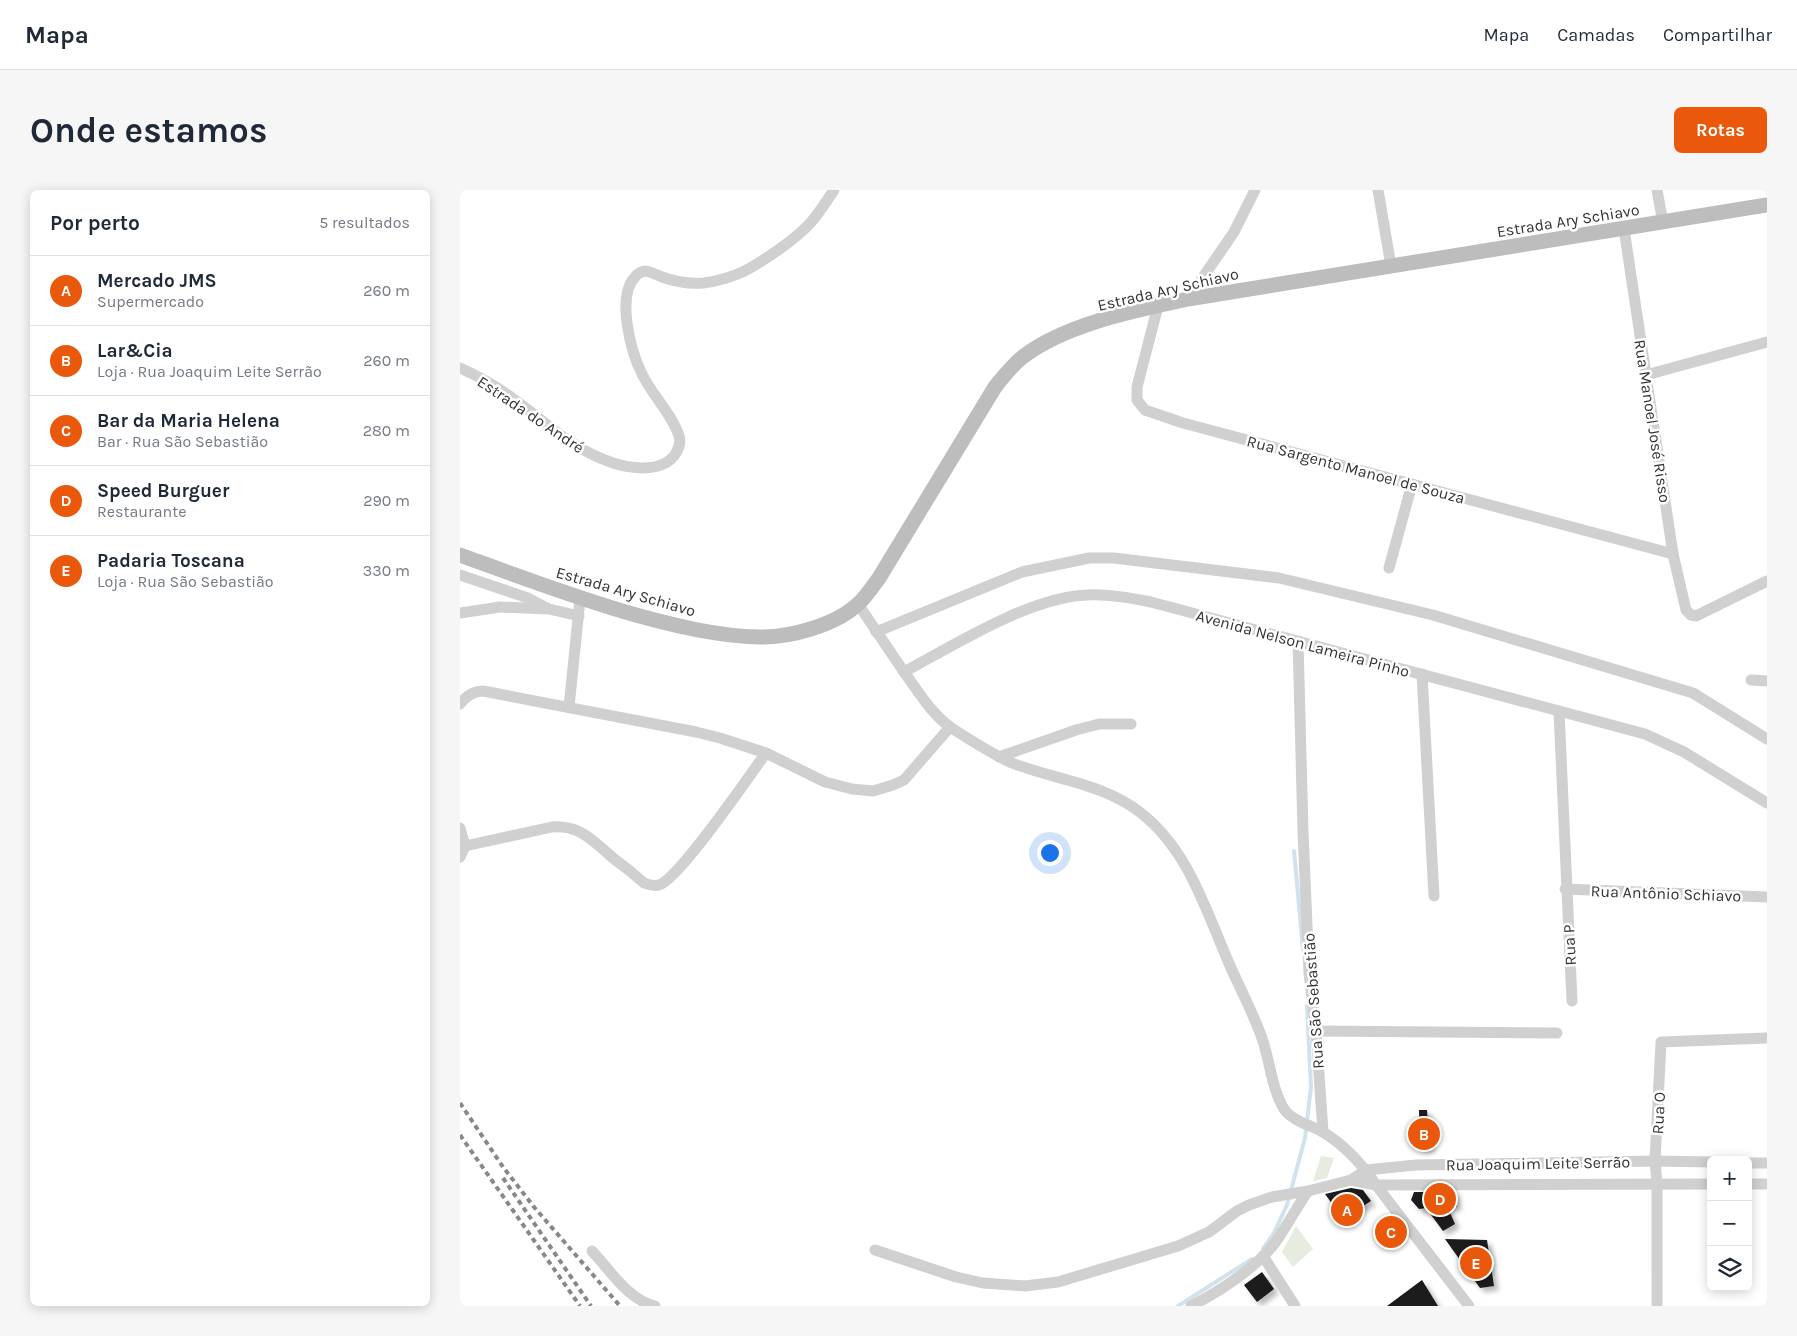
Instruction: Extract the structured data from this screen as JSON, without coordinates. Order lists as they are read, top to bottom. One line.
{"streets":{"main road":["Estrada Ary Schiavo"],"street":["Estrada do André","Rua Manoel José Risso","Rua Sargento Manoel de Souza","Avenida Nelson Lameira Pinho","Rua Antônio Schiavo","Rua P","Rua São Sebastião","Rua O","Rua Joaquim Leite Serrão"]},"crossings":[["Estrada Ary Schiavo","Rua Manoel José Risso"],["Estrada Ary Schiavo","Rua Sargento Manoel de Souza"],["Rua Manoel José Risso","Rua Sargento Manoel de Souza"],["Avenida Nelson Lameira Pinho","Rua P"],["Avenida Nelson Lameira Pinho","Rua São Sebastião"],["Rua Antônio Schiavo","Rua P"],["Rua O","Rua Joaquim Leite Serrão"]],"page":{"header":"Mapa","nav":["Mapa","Camadas","Compartilhar"],"buttons":"Rotas","title":"Onde estamos","heading":["Por perto","5 resultados"],"list":[{"mark":"A","name":"Mercado JMS","note":"Supermercado","value":"260 m"},{"mark":"B","name":"Lar&Cia","note":"Loja · Rua Joaquim Leite Serrão","value":"260 m"},{"mark":"C","name":"Bar da Maria Helena","note":"Bar · Rua São Sebastião","value":"280 m"},{"mark":"D","name":"Speed Burguer","note":"Restaurante","value":"290 m"},{"mark":"E","name":"Padaria Toscana","note":"Loja · Rua São Sebastião","value":"330 m"}],"pins":["B","D","A","C","E"],"map_buttons":["+","−"]}}
